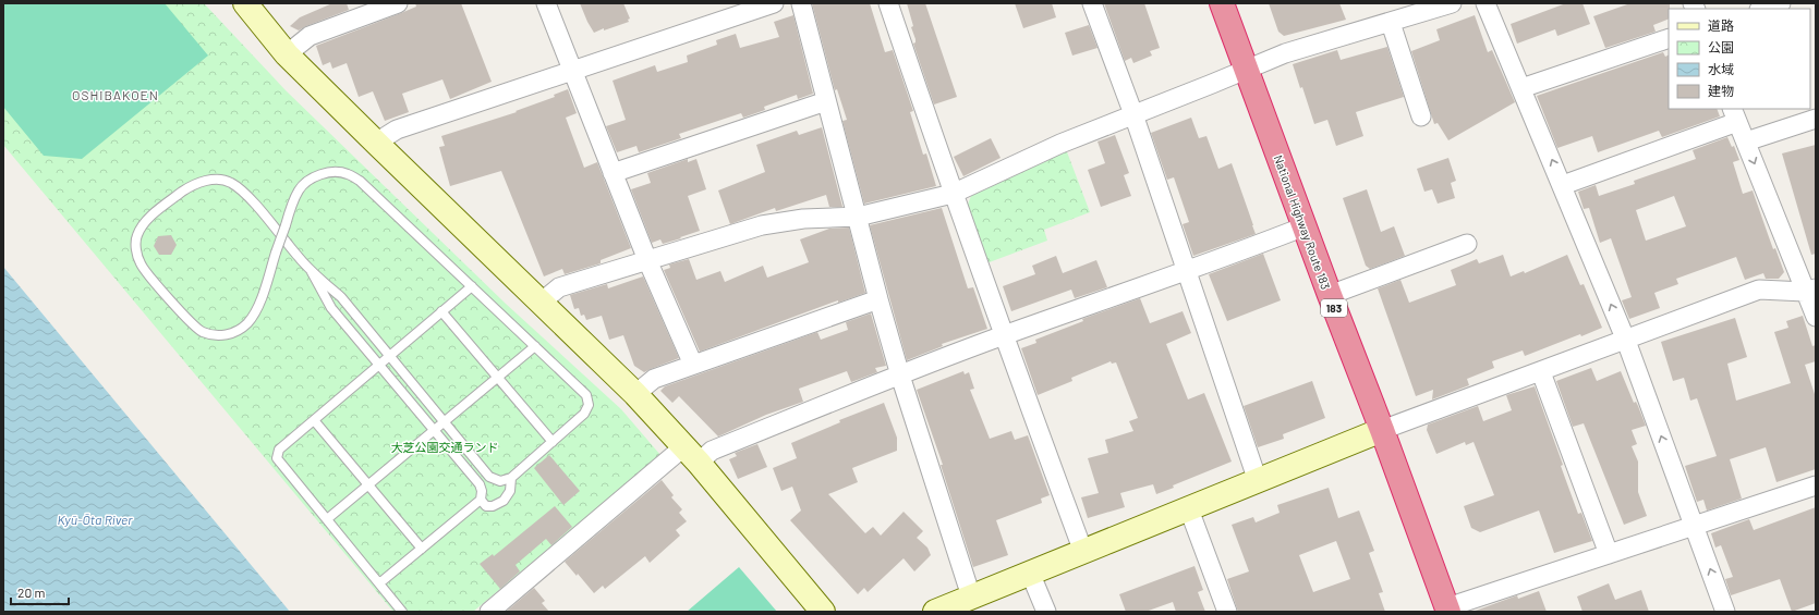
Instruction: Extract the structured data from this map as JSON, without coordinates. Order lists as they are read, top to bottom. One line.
{"streets":{"highway":["National Highway Route 183","183"]},"districts":["OSHIBAKOEN"],"water":["Kyū-Ōta River"],"parks":["大芝公園交通ランド"],"legend":["道路","公園","水域","建物"],"scale_bar":"20 m"}
